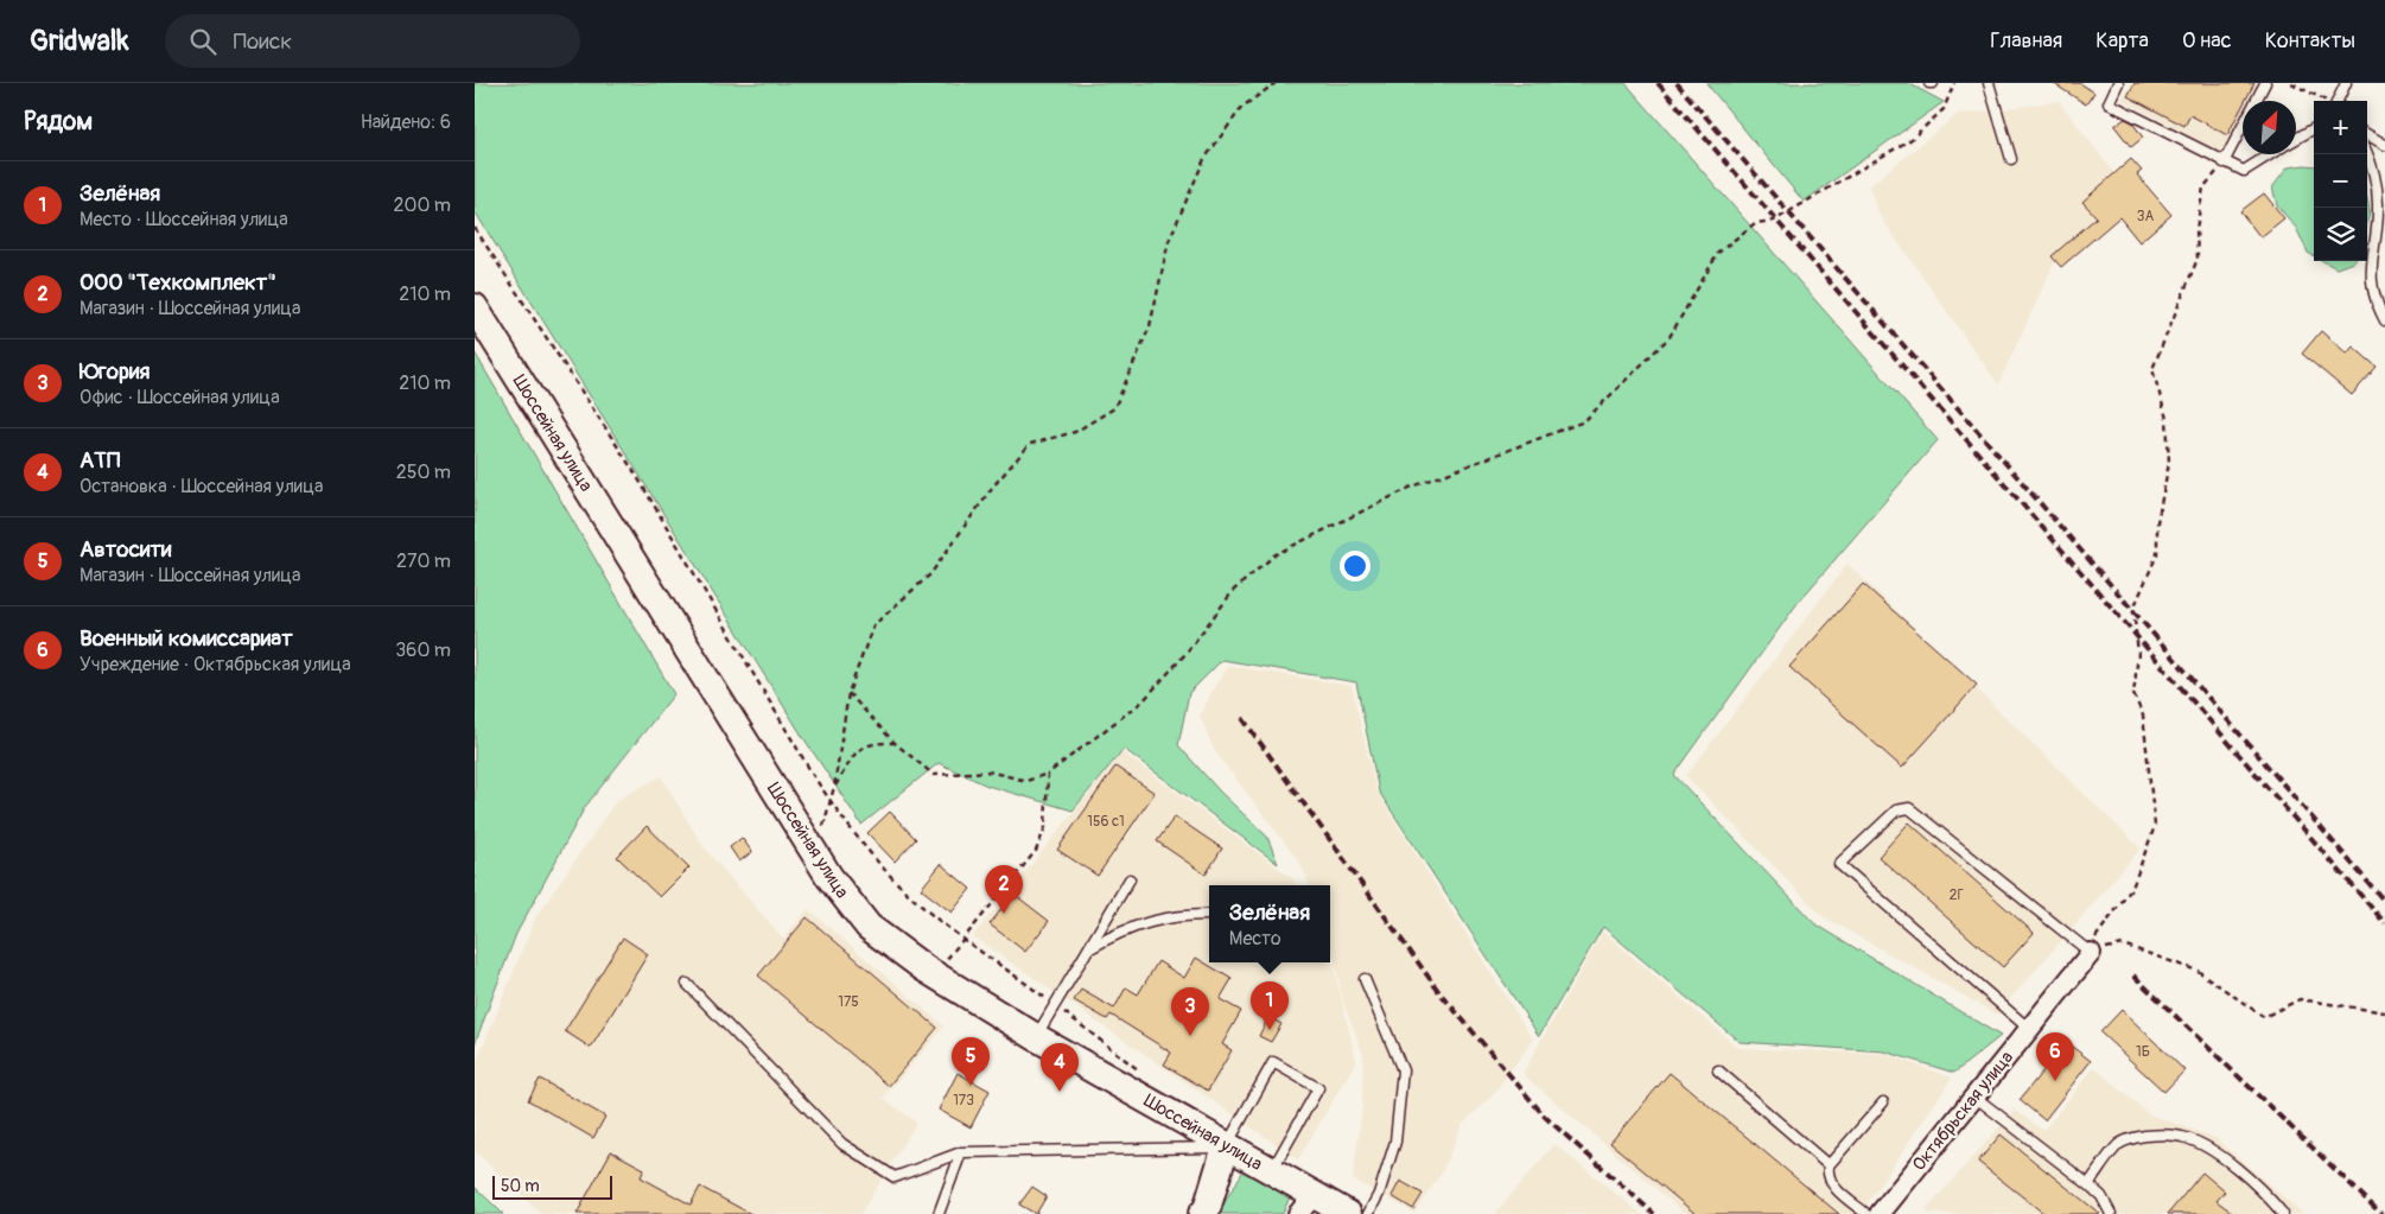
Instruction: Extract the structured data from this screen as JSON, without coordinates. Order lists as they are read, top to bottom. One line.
{"streets":{"main road":["Шоссейная улица"],"street":["Октябрьская улица"]},"house_numbers":["3А","156 с1","2Г","175","1Б","173"],"scale_bar":"50 m","north":"top right","page":{"header":"Gridwalk","search":"Поиск","nav":["Главная","Карта","О нас","Контакты"],"heading":["Рядом","Найдено: 6"],"map_buttons":["+","−"],"list":[{"mark":"1","name":"Зелёная","note":"Место · Шоссейная улица","value":"200 m"},{"mark":"2","name":"ООО \"Техкомплект\"","note":"Магазин · Шоссейная улица","value":"210 m"},{"mark":"3","name":"Югория","note":"Офис · Шоссейная улица","value":"210 m"},{"mark":"4","name":"АТП","note":"Остановка · Шоссейная улица","value":"250 m"},{"mark":"5","name":"Автосити","note":"Магазин · Шоссейная улица","value":"270 m"},{"mark":"6","name":"Военный комиссариат","note":"Учреждение · Октябрьская улица","value":"360 m"}],"pins":["2","1","3","6","5","4"],"popup":["Зелёная","Место"],"scale":"50 m"}}
